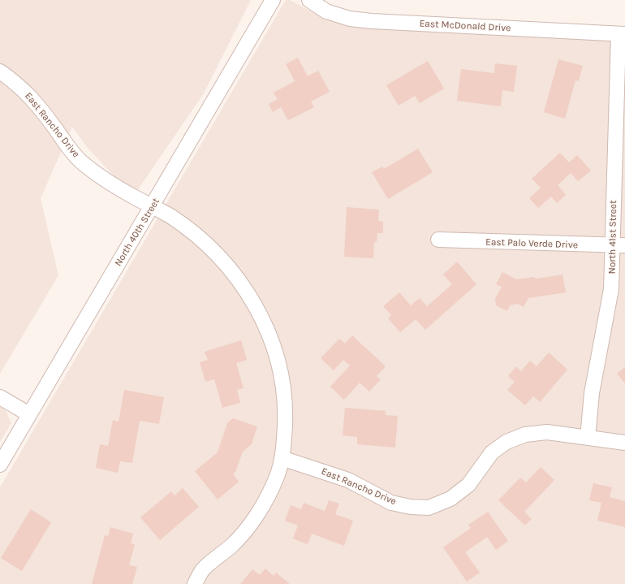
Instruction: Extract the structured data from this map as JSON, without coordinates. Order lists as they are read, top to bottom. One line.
{"streets":{"street":["East McDonald Drive","East Rancho Drive","North 40th Street","North 41st Street","East Palo Verde Drive"]},"crossings":[["East McDonald Drive","North 41st Street"],["East Rancho Drive","North 40th Street"],["East Rancho Drive","North 41st Street"],["North 41st Street","East Palo Verde Drive"]]}
